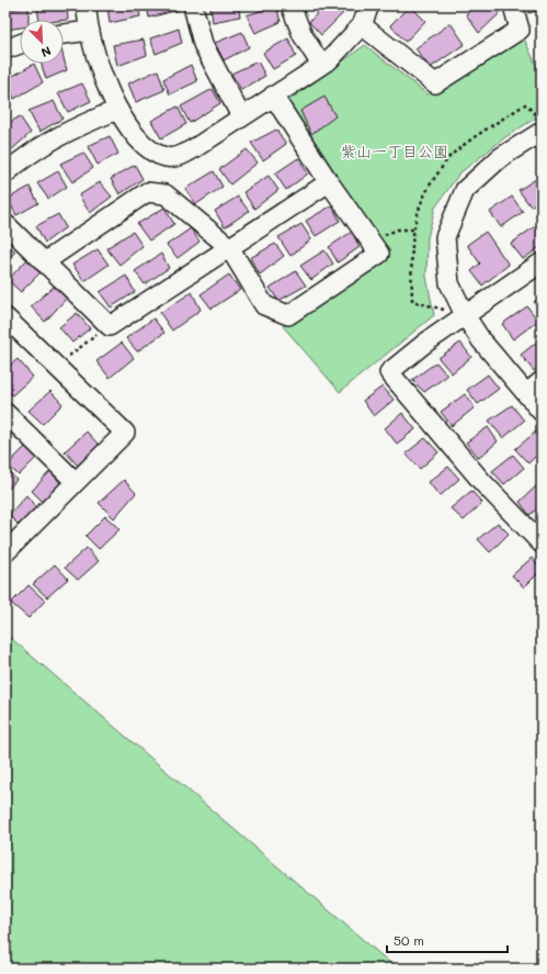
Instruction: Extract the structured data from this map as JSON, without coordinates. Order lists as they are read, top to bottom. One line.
{"parks":["紫山一丁目公園"],"scale_bar":"50 m","north":"bottom right"}
